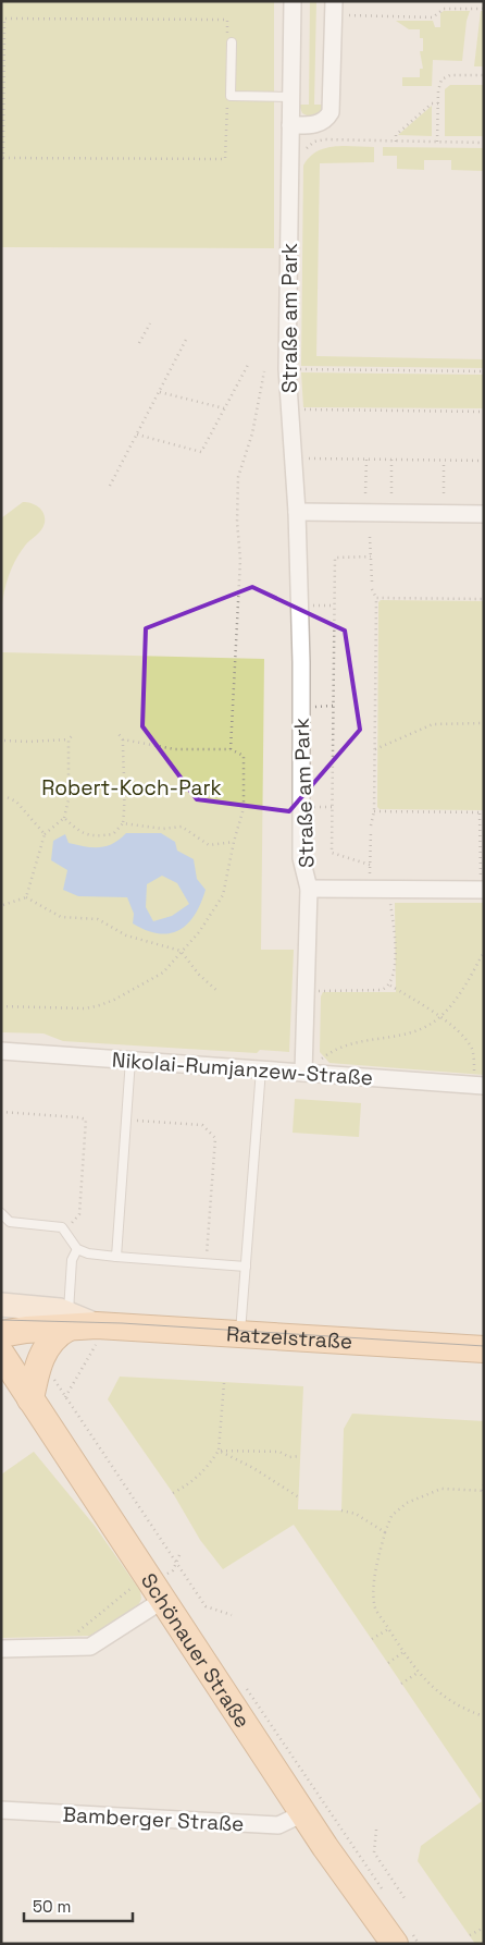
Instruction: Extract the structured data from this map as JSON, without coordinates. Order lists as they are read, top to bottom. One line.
{"streets":{"main road":["Ratzelstraße","Schönauer Straße"],"street":["Straße am Park","Nikolai-Rumjanzew-Straße","Bamberger Straße"]},"crossings":[["Straße am Park","Nikolai-Rumjanzew-Straße"],["Schönauer Straße","Bamberger Straße"]],"parks":["Robert-Koch-Park"],"scale_bar":"50 m"}
